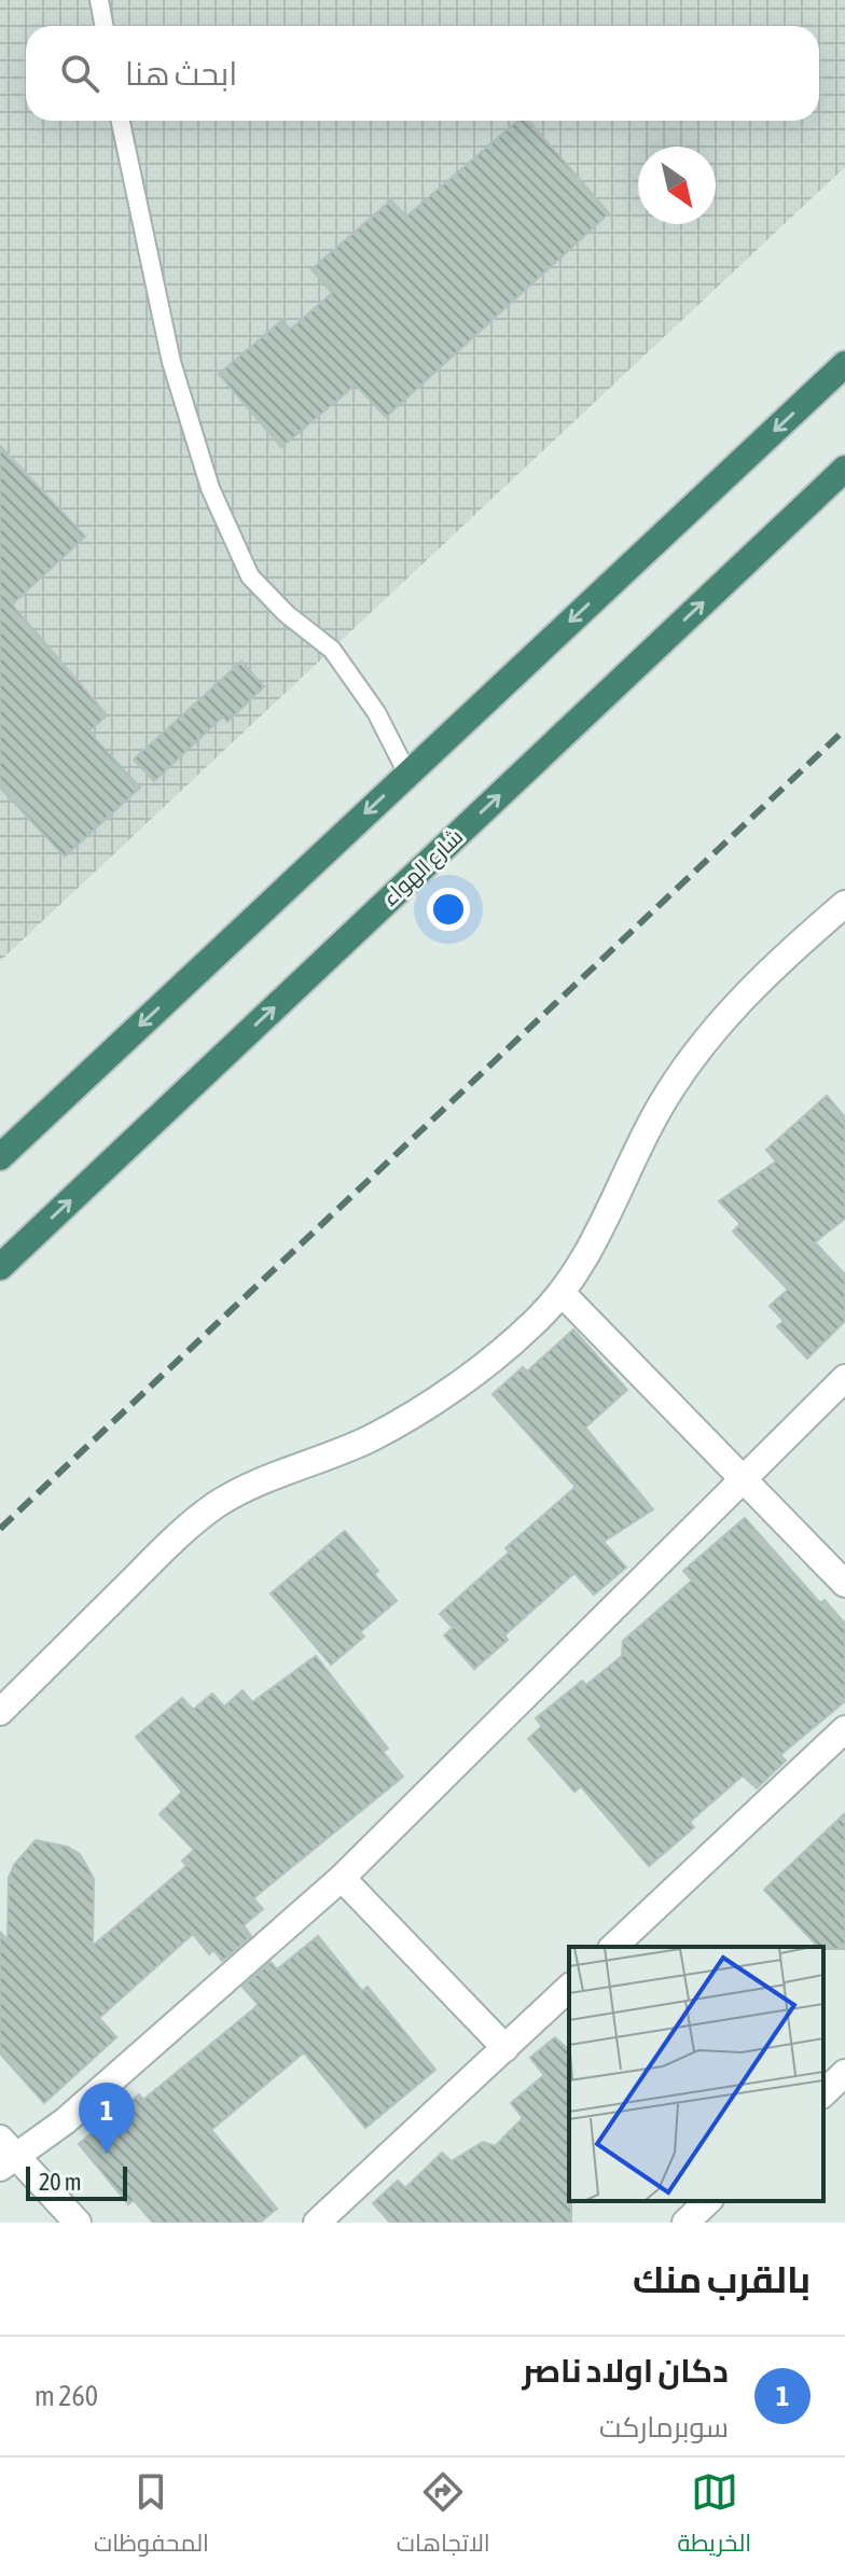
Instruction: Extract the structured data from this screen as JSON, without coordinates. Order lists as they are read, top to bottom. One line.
{"streets":{"highway":["شارع الهواء"]},"scale_bar":"20 m","north":"bottom right","page":{"search":"ابحث هنا","pins":"1","scale":"20 m","heading":"بالقرب منك","list":[{"mark":"1","name":"دكان اولاد ناصر","note":"سوبرماركت","value":"260 m"}],"nav":["الخريطة","الاتجاهات","المحفوظات"]}}
